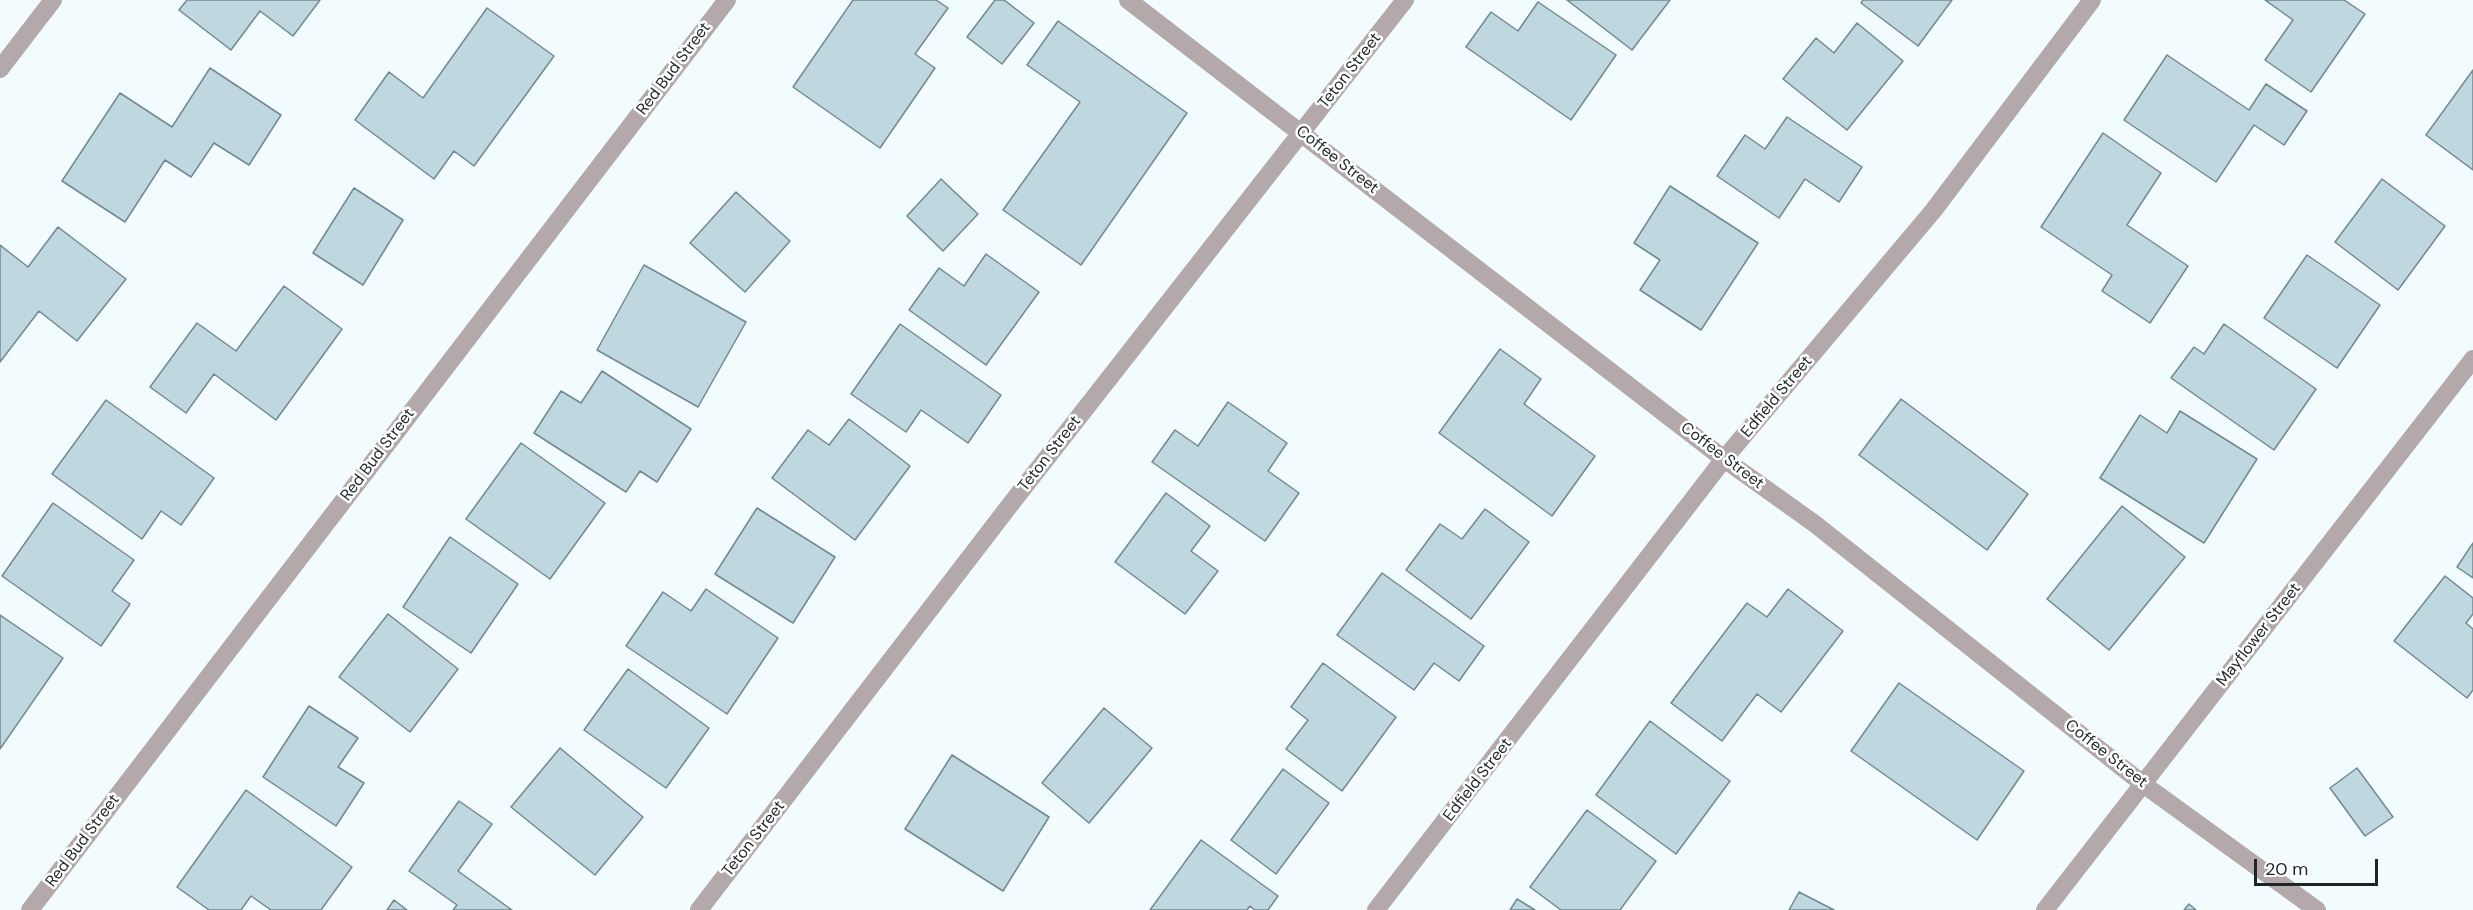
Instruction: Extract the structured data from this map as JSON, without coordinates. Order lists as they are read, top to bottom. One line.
{"streets":{"street":["Red Bud Street","Teton Street","Coffee Street","Edfield Street","Mayflower Street"]},"crossings":[["Teton Street","Coffee Street"],["Coffee Street","Edfield Street"],["Coffee Street","Mayflower Street"]],"scale_bar":"20 m"}
